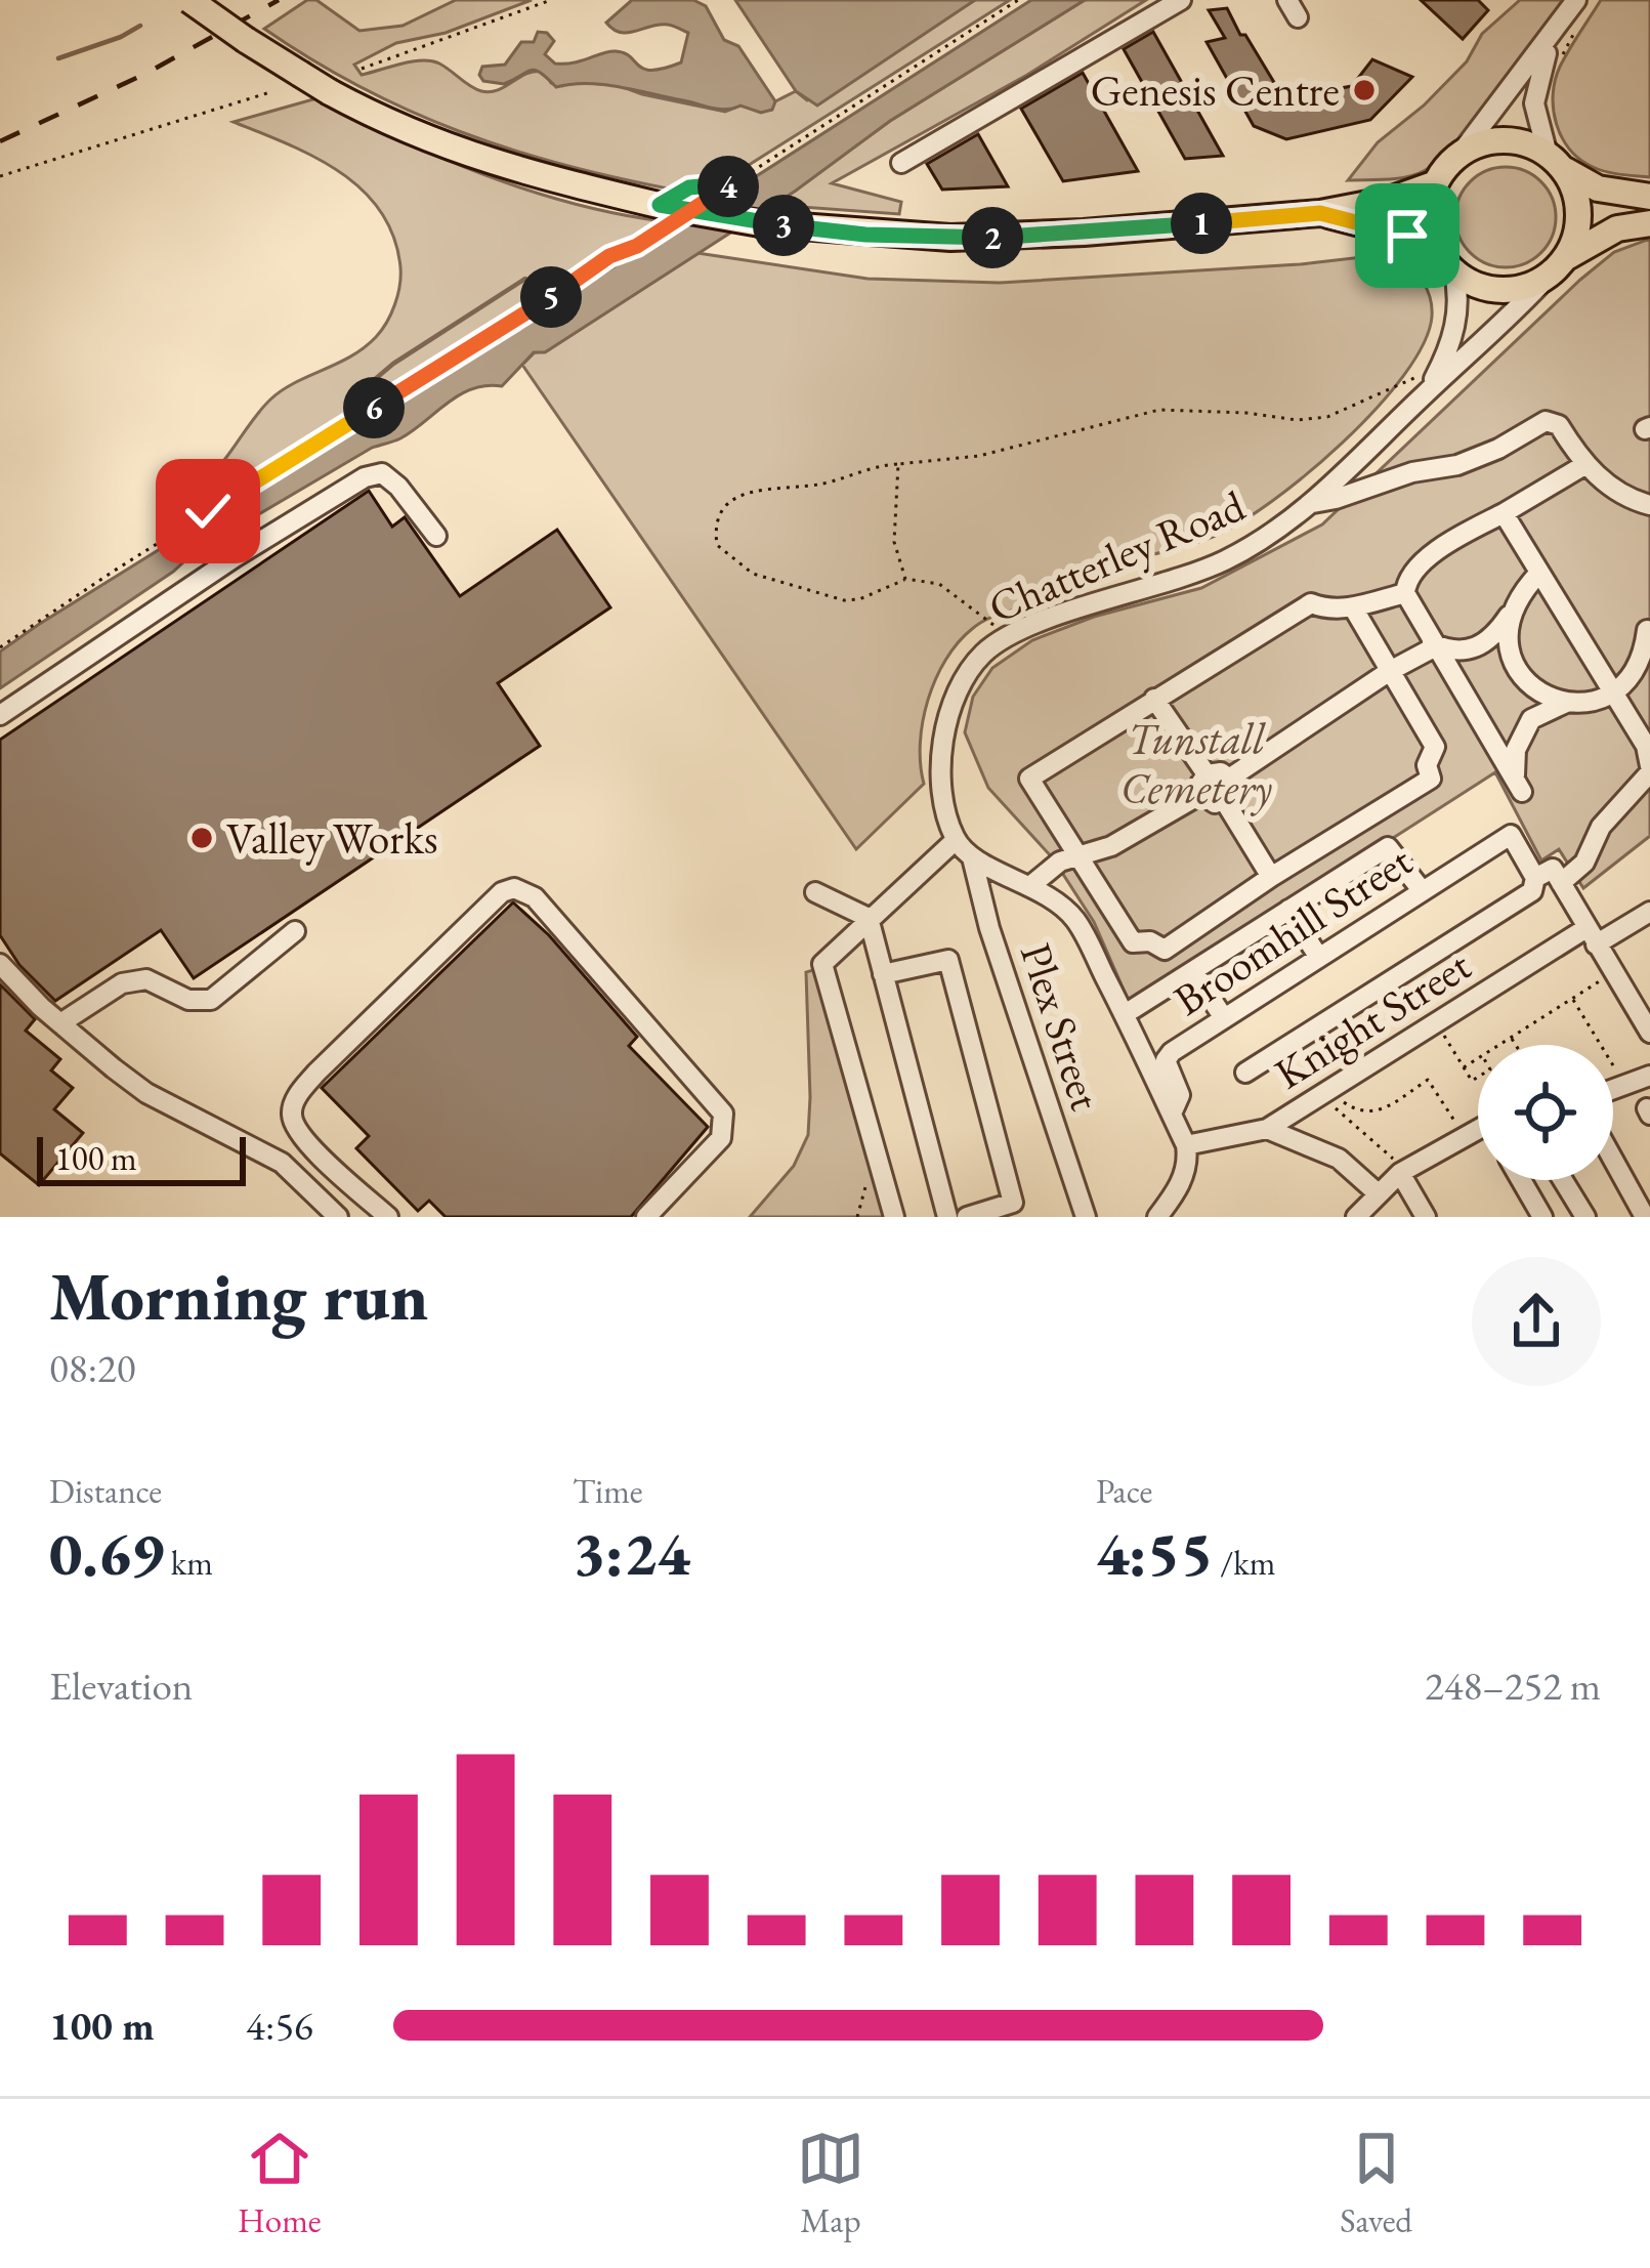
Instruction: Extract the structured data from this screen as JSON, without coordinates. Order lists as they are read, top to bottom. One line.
{"streets":{"street":["Chatterley Road","Broomhill Street","Knight Street","Plex Street"]},"parks":["Tunstall Cemetery"],"places":["Genesis Centre","Valley Works"],"scale_bar":"100 m","page":{"pins":["4","1","3","2","5","6"],"scale":"100 m","heading":["Morning run","08:20"],"stats":[["Distance","0.69 km"],["Time","3:24"],["Pace","4:55 /km"]],"chart":["Elevation","248–252 m"],"list":[{"name":"100 m","note":"4:56"}],"tabs":["Home","Map","Saved"]}}
